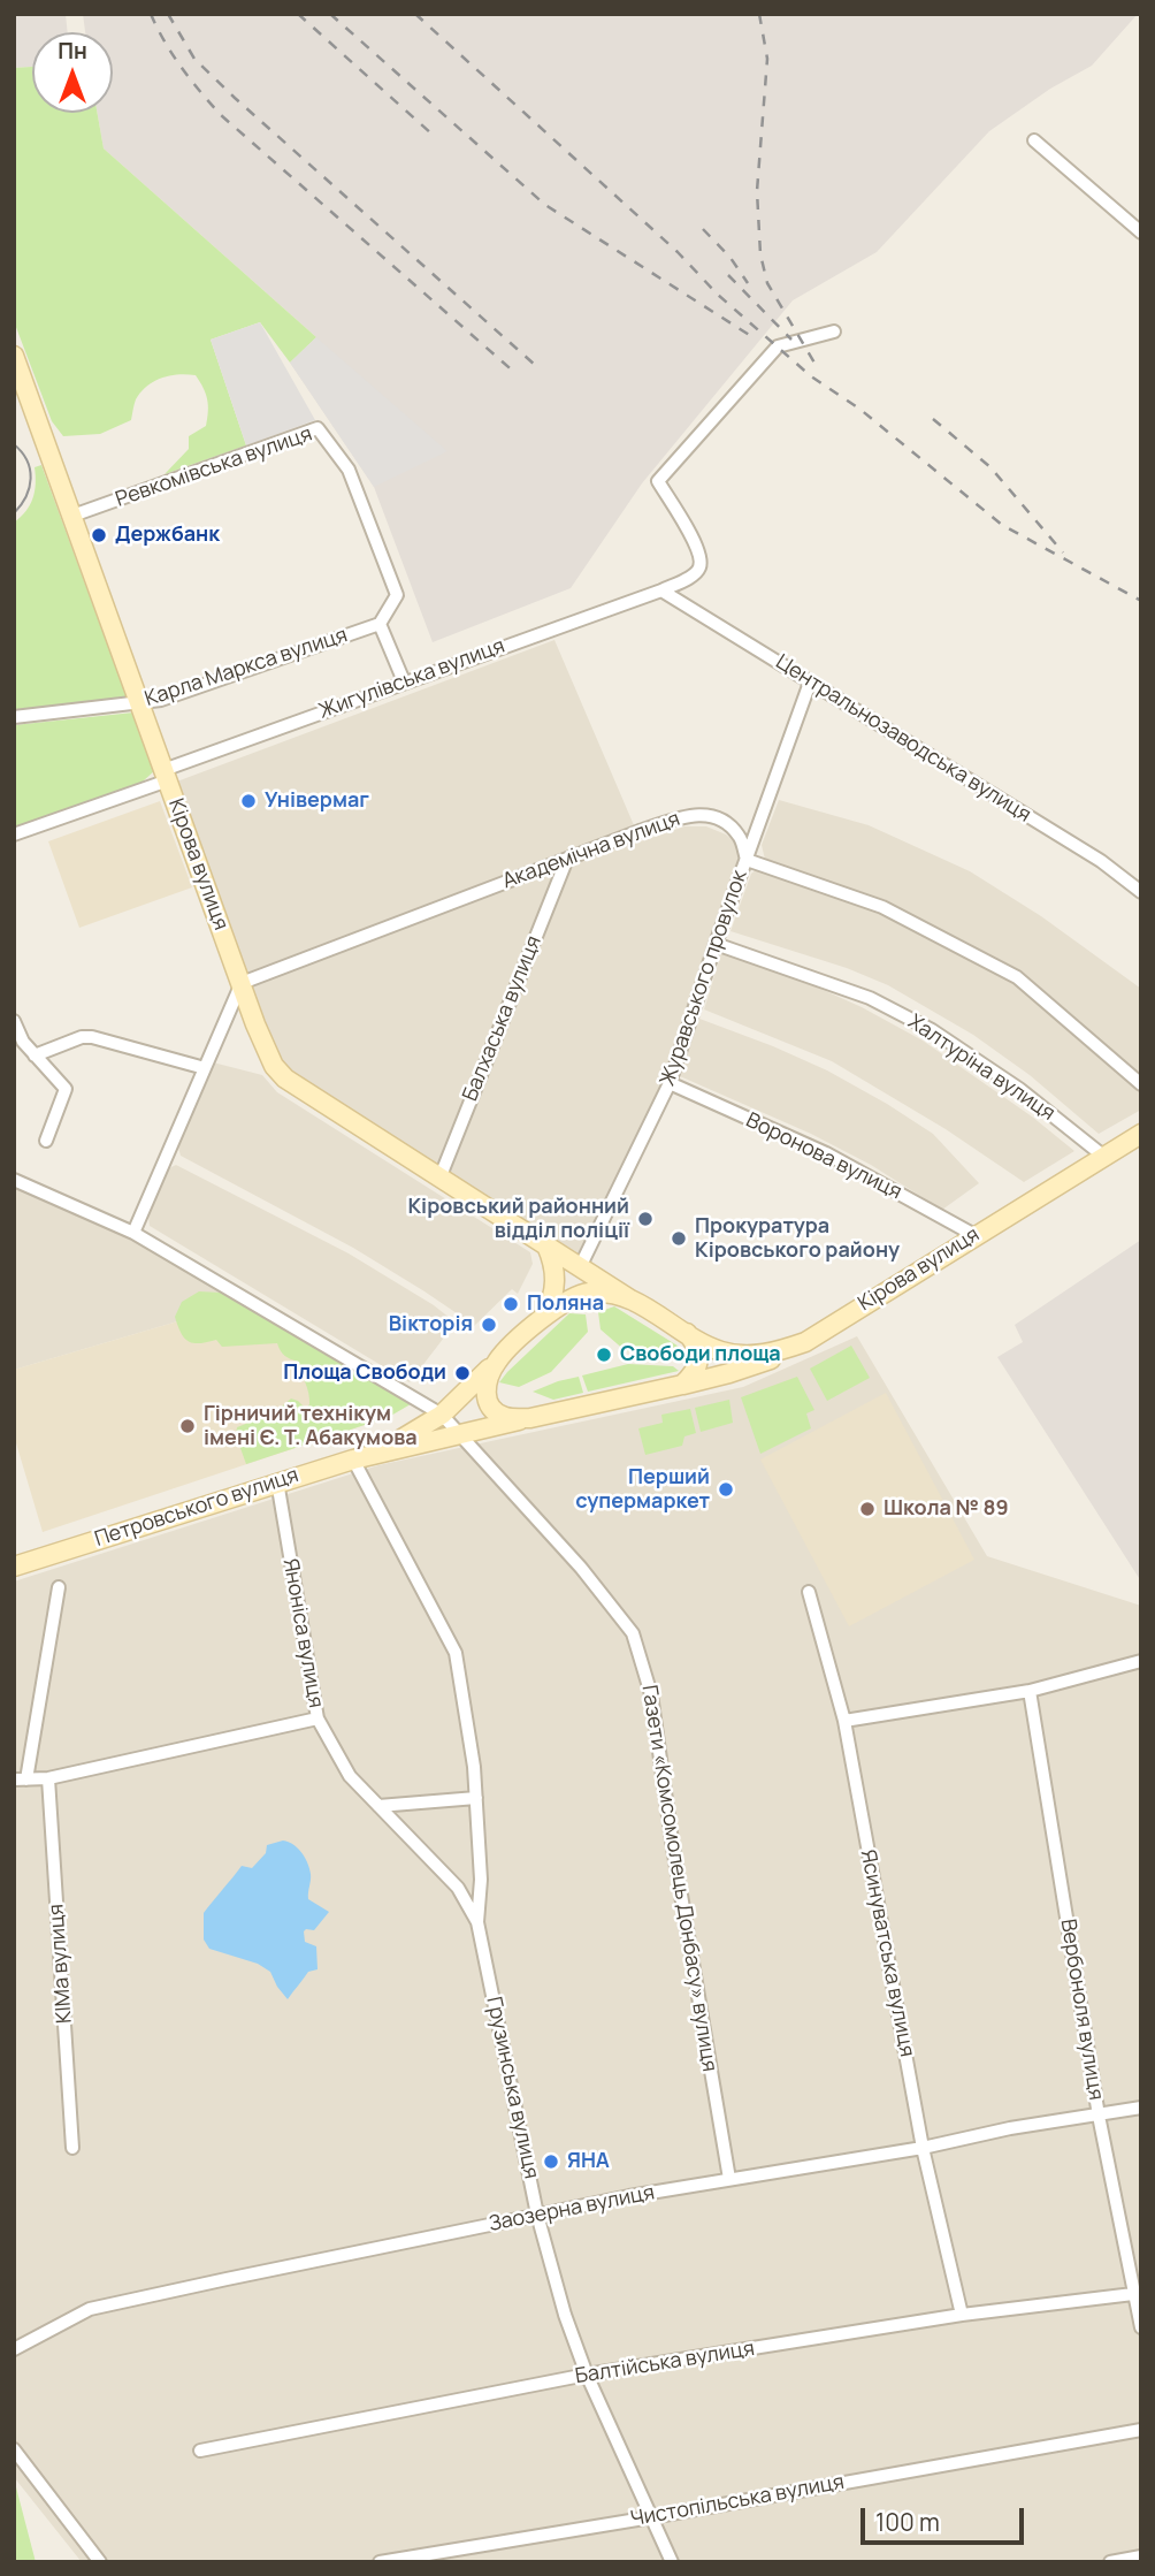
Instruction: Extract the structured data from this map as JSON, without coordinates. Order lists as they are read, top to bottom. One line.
{"streets":{"main road":["Кірова вулиця","Петровського вулиця"],"street":["Ревкомівська вулиця","Карла Маркса вулиця","Жигулівська вулиця","Центральнозаводська вулиця","Академічна вулиця","Журавського провулок","Балхаська вулиця","Халтуріна вулиця","Воронова вулиця","Яноніса вулиця","Газети «Комсомолець Донбасу» вулиця","Ясинуватська вулиця","КІМа вулиця","Вербоноля вулиця","Грузинська вулиця","Заозерна вулиця","Балтійська вулиця","Чистопільська вулиця"]},"crossings":[["Ревкомівська вулиця","Карла Маркса вулиця"],["Ревкомівська вулиця","Кірова вулиця"],["Карла Маркса вулиця","Кірова вулиця"],["Жигулівська вулиця","Центральнозаводська вулиця"],["Жигулівська вулиця","Кірова вулиця"],["Центральнозаводська вулиця","Журавського провулок"],["Академічна вулиця","Кірова вулиця"],["Академічна вулиця","Журавського провулок"],["Академічна вулиця","Балхаська вулиця"],["Кірова вулиця","Журавського провулок"],["Кірова вулиця","Балхаська вулиця"],["Кірова вулиця","Халтуріна вулиця"],["Кірова вулиця","Воронова вулиця"],["Кірова вулиця","Петровського вулиця"],["Кірова вулиця","Газети «Комсомолець Донбасу» вулиця"],["Журавського провулок","Халтуріна вулиця"],["Журавського провулок","Воронова вулиця"],["Петровського вулиця","Яноніса вулиця"],["Петровського вулиця","Грузинська вулиця"],["Яноніса вулиця","Грузинська вулиця"],["Газети «Комсомолець Донбасу» вулиця","Заозерна вулиця"],["Ясинуватська вулиця","Заозерна вулиця"],["Ясинуватська вулиця","Балтійська вулиця"],["Вербоноля вулиця","Заозерна вулиця"],["Вербоноля вулиця","Балтійська вулиця"],["Грузинська вулиця","Заозерна вулиця"],["Грузинська вулиця","Балтійська вулиця"],["Грузинська вулиця","Чистопільська вулиця"]],"places":["Держбанк","Універмаг","Кіровський районний відділ поліції","Прокуратура Кіровського району","Поляна","Вікторія","Свободи площа","Площа Свободи","Гірничий технікум імені Є. Т. Абакумова","Перший супермаркет","Школа № 89","ЯНА"],"scale_bar":"100 m","north":"top"}
